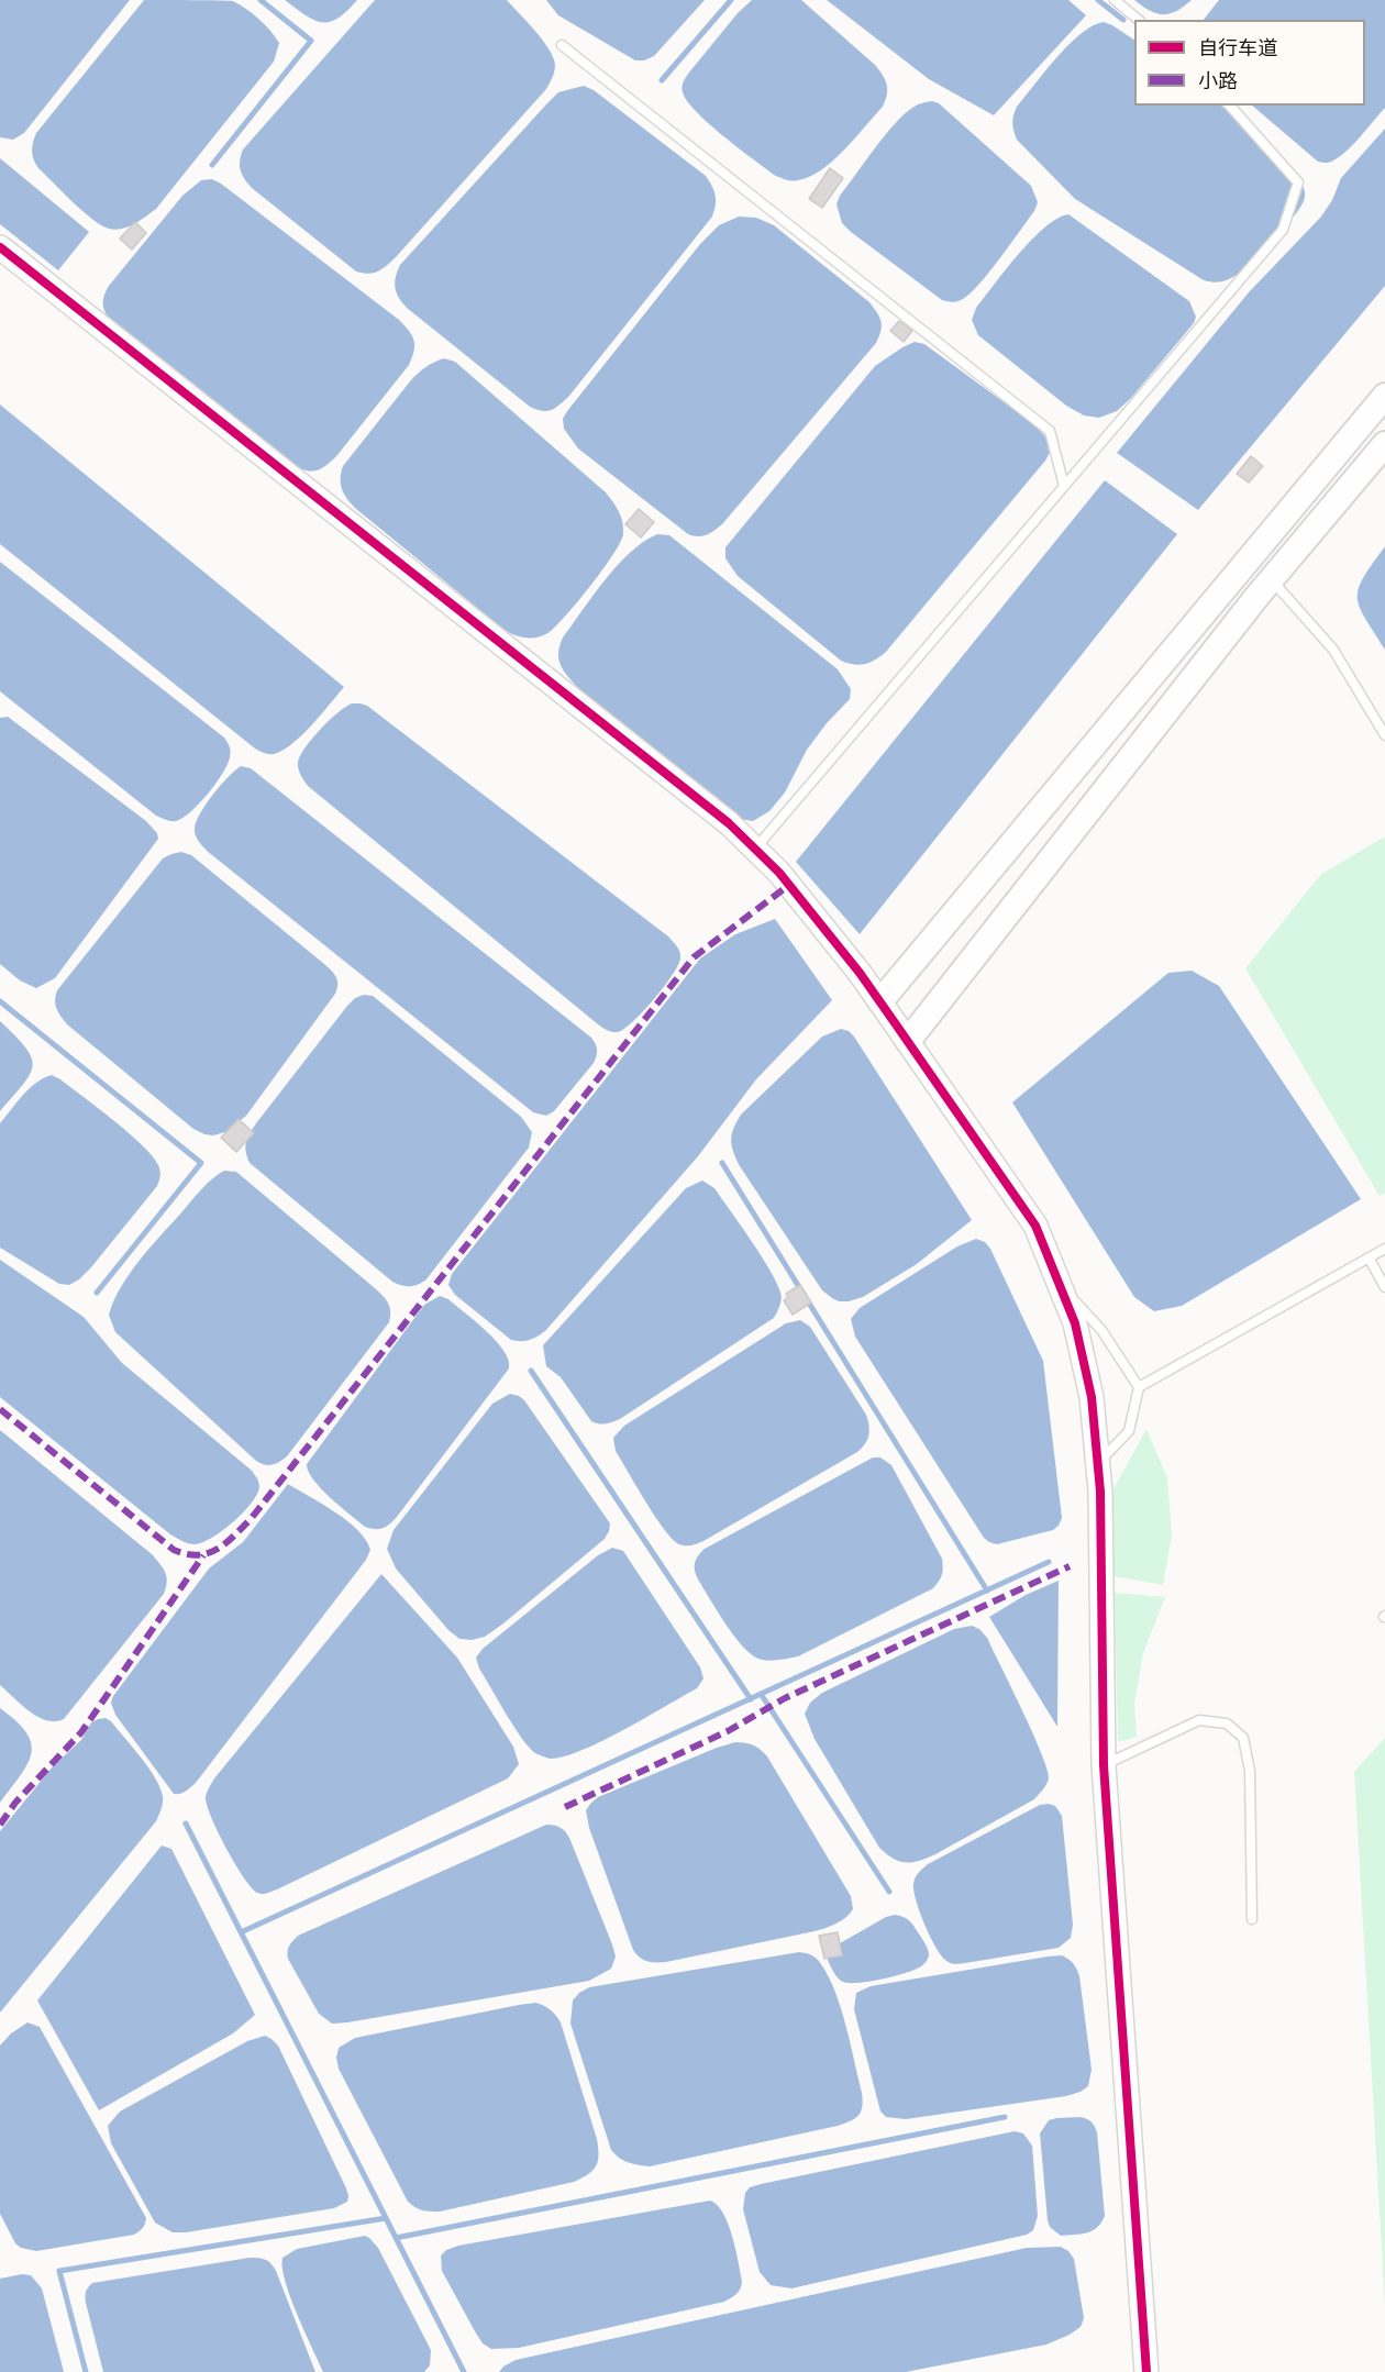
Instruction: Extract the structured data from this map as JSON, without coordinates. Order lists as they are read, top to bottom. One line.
{"legend":["自行车道","小路"]}
